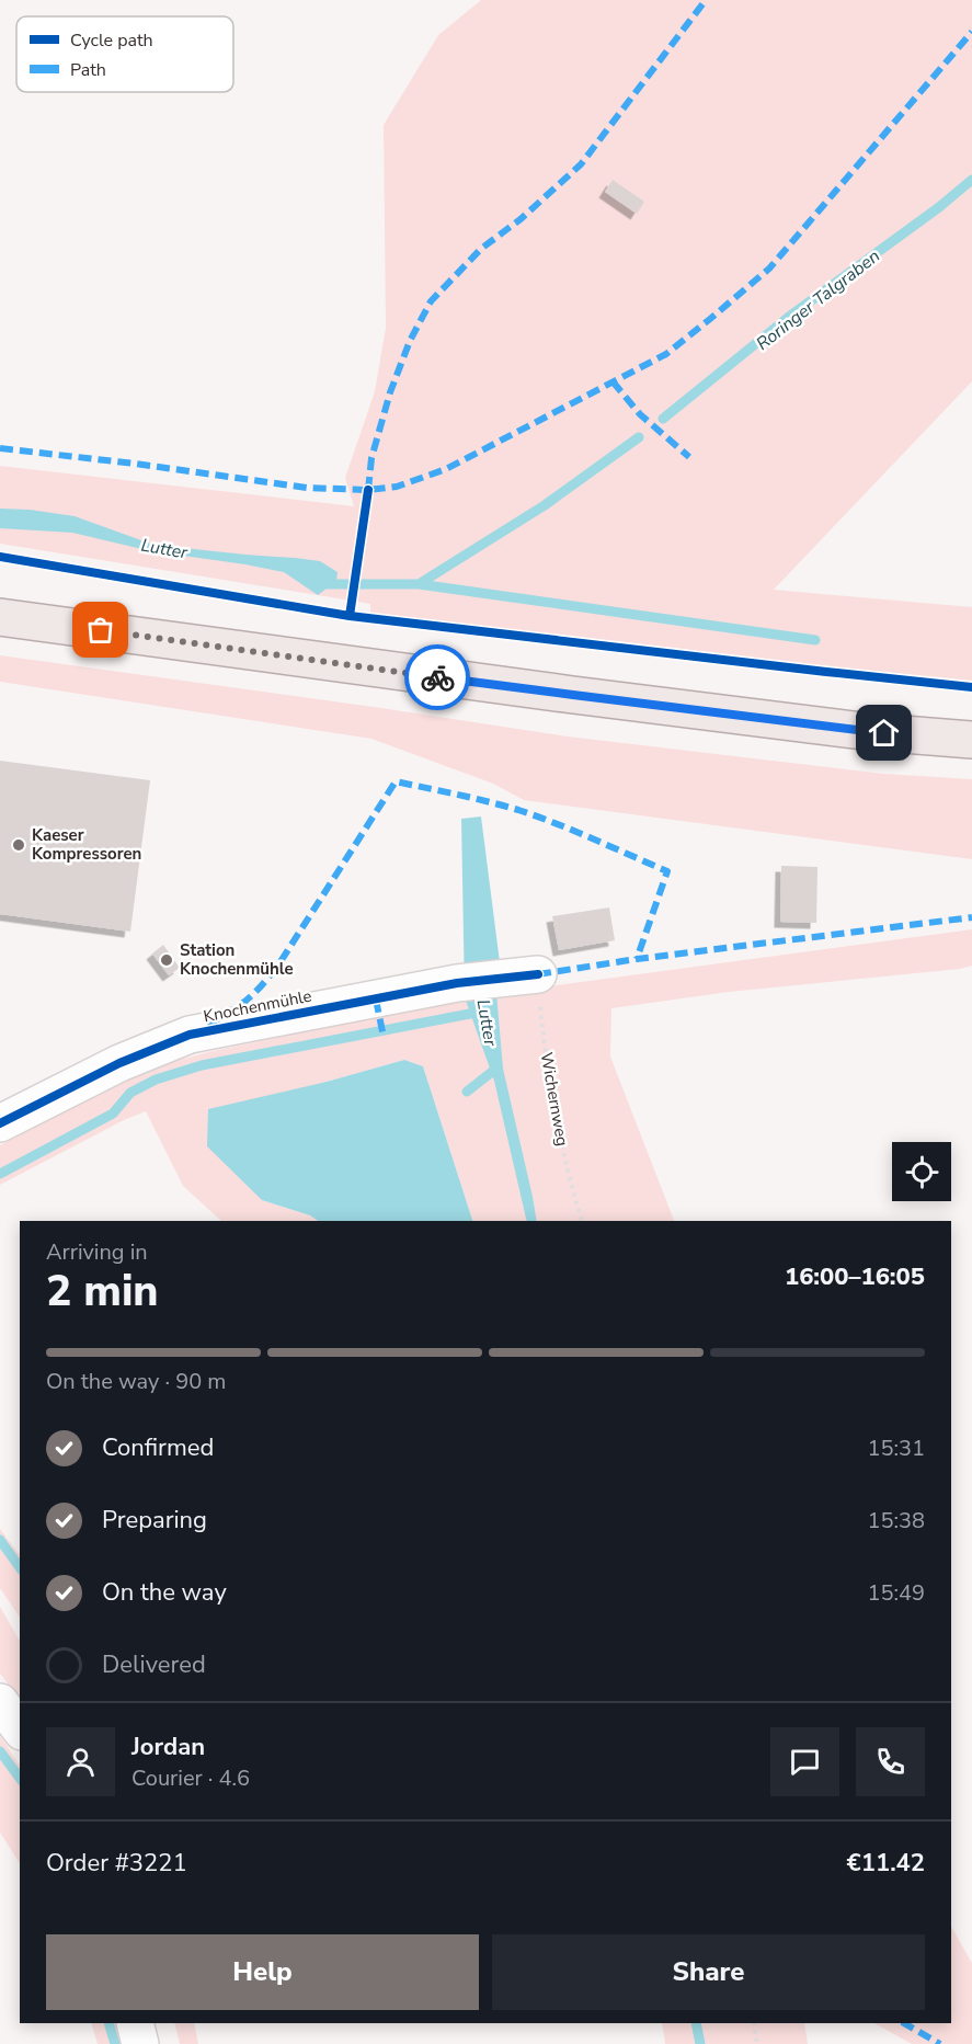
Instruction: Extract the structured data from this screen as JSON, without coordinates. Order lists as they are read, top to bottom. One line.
{"streets":{"street":["Knochenmühle"],"path":["Wichernweg"]},"crossings":[["Knochenmühle","Wichernweg"]],"water":["Roringer Talgraben","Lutter"],"places":["Kaeser Kompressoren","Station Knochenmühle"],"legend":["Cycle path","Path"],"page":{"heading":["2 min","Arriving in","16:00–16:05"],"panel":["Jordan","Courier · 4.6","Order #3221","€11.42"],"bar":"On the way · 90 m","list":[["Confirmed","15:31"],["Preparing","15:38"],["On the way","15:49"],"Delivered"],"buttons":["Help","Share"]}}
